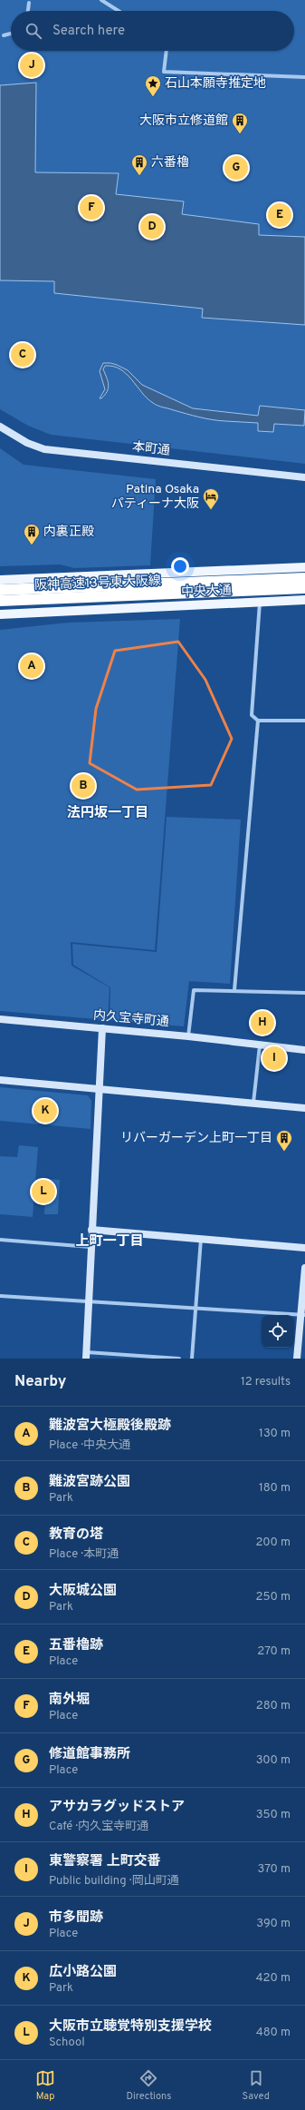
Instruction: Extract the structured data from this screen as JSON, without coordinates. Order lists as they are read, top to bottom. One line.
{"streets":{"highway":["阪神高速13号東大阪線"],"main road":["中央大通"],"street":["本町通","内久宝寺町通"]},"districts":["法円坂一丁目","上町一丁目"],"places":{"place":["石山本願寺推定地"],"building":["大阪市立修道館","六番櫓","内裏正殿","リバーガーデン上町一丁目"],"hotel":["Patina Osaka パティーナ大阪"]},"page":{"search":"Search here","pins":["J","G","F","E","D","C","A","B","H","I","K","L"],"heading":["Nearby","12 results"],"list":[{"mark":"A","name":"難波宮大極殿後殿跡","note":"Place · 中央大通","value":"130 m"},{"mark":"B","name":"難波宮跡公園","note":"Park","value":"180 m"},{"mark":"C","name":"教育の塔","note":"Place · 本町通","value":"200 m"},{"mark":"D","name":"大阪城公園","note":"Park","value":"250 m"},{"mark":"E","name":"五番櫓跡","note":"Place","value":"270 m"},{"mark":"F","name":"南外堀","note":"Place","value":"280 m"},{"mark":"G","name":"修道館事務所","note":"Place","value":"300 m"},{"mark":"H","name":"アサカラグッドストア","note":"Café · 内久宝寺町通","value":"350 m"},{"mark":"I","name":"東警察署 上町交番","note":"Public building · 岡山町通","value":"370 m"},{"mark":"J","name":"市多聞跡","note":"Place","value":"390 m"},{"mark":"K","name":"広小路公園","note":"Park","value":"420 m"},{"mark":"L","name":"大阪市立聴覚特別支援学校","note":"School","value":"480 m"}],"nav":["Map","Directions","Saved"]}}
